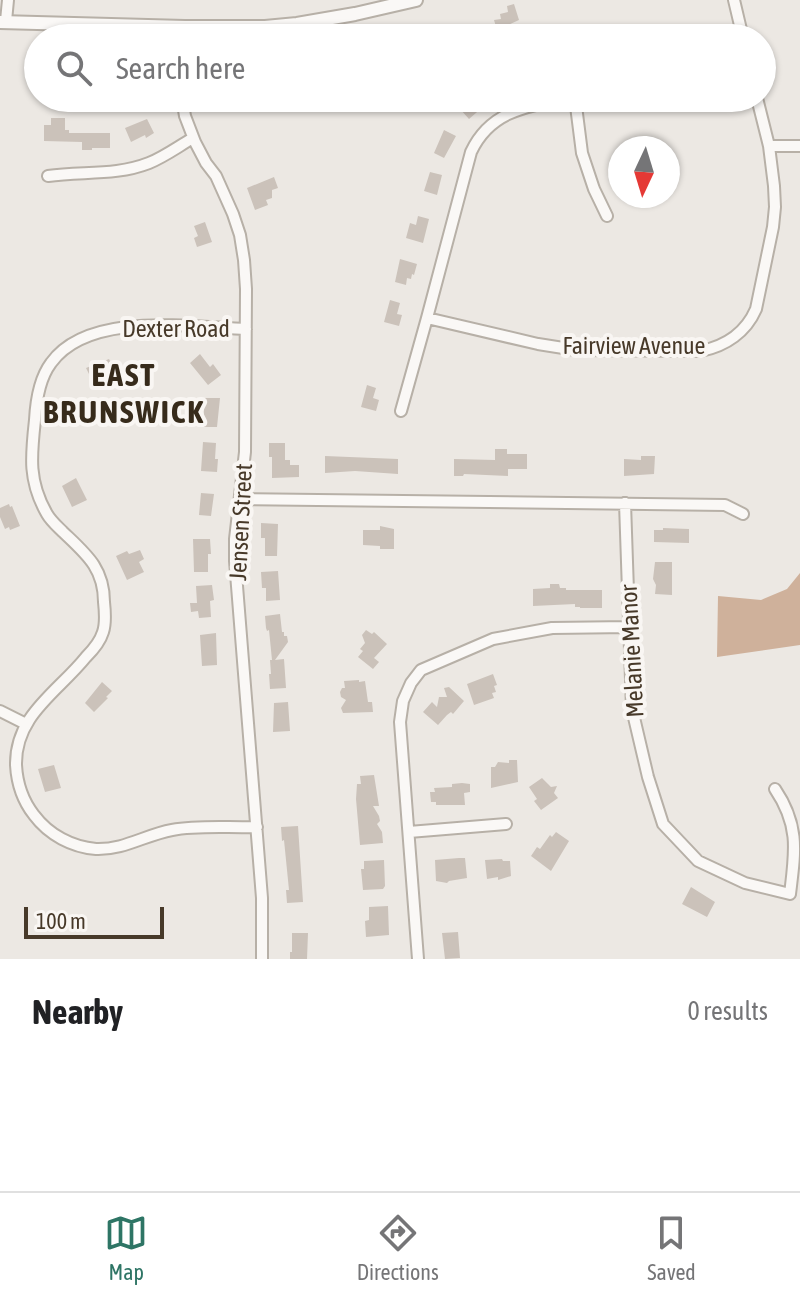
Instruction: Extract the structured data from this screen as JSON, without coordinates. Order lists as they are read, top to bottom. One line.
{"streets":{"street":["Dexter Road","Fairview Avenue","Jensen Street","Melanie Manor"]},"crossings":[["Dexter Road","Jensen Street"]],"districts":["EAST BRUNSWICK"],"scale_bar":"100 m","north":"bottom","page":{"search":"Search here","scale":"100 m","heading":["Nearby","0 results"],"nav":["Map","Directions","Saved"]}}
